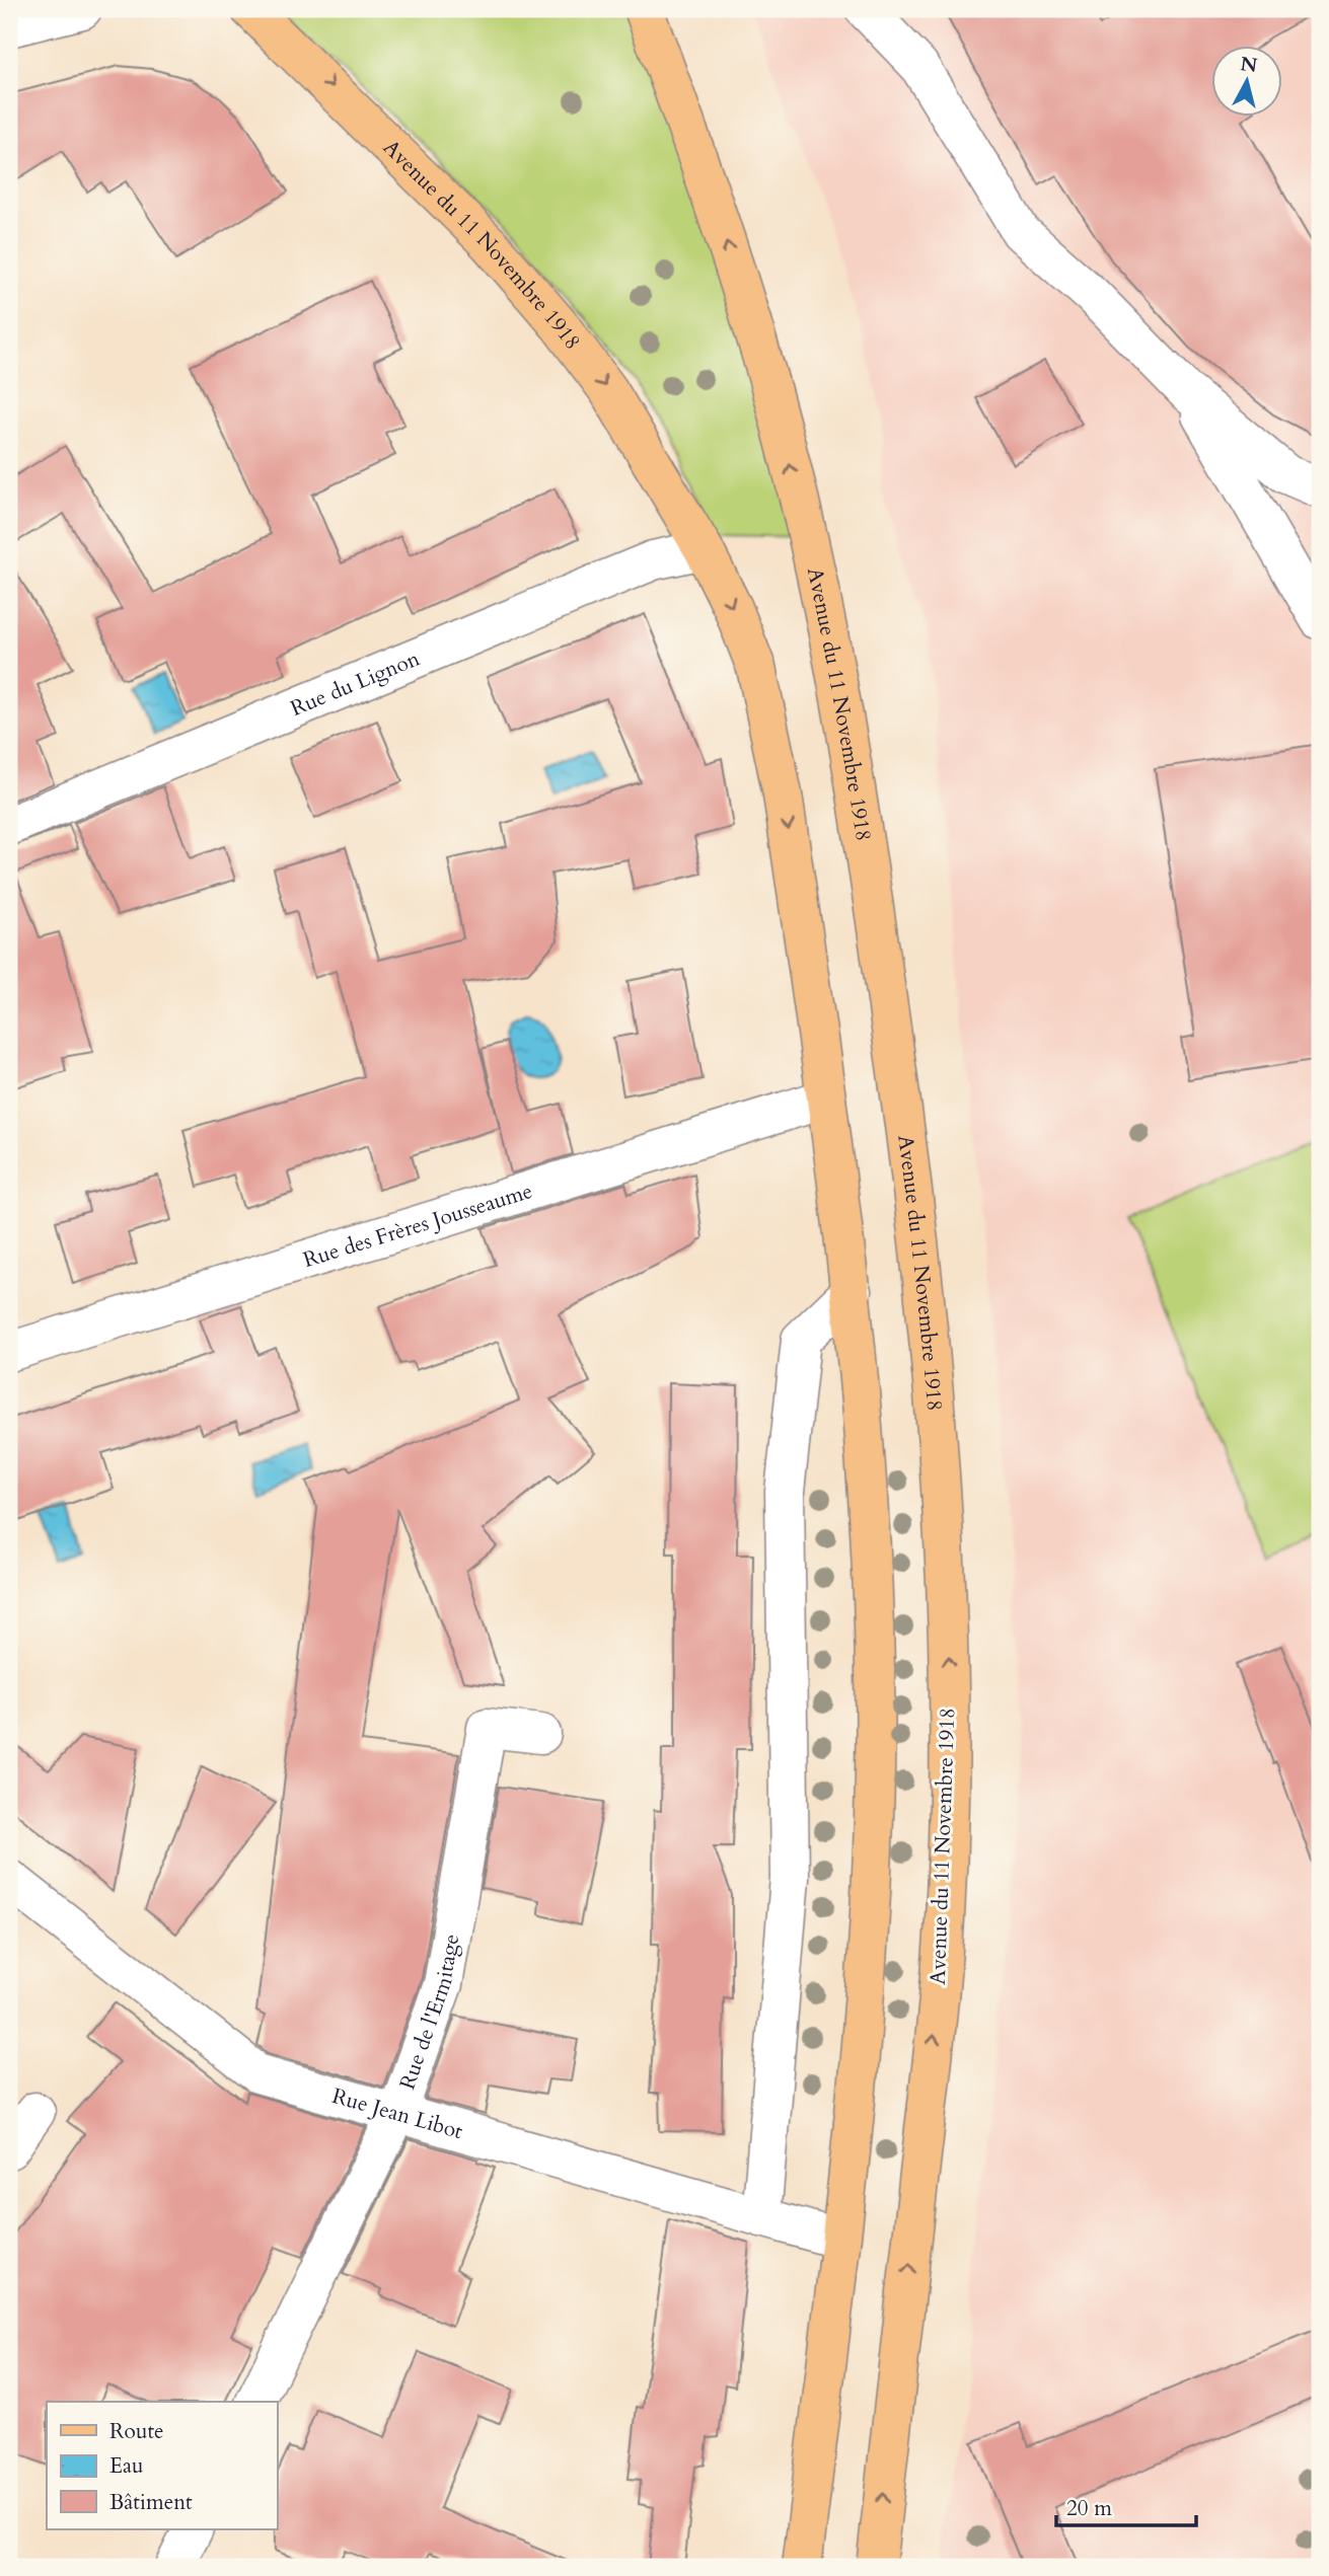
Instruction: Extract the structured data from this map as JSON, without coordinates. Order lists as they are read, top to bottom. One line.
{"streets":{"main road":["Avenue du 11 Novembre 1918"],"street":["Rue du Lignon","Rue des Frères Jousseaume","Rue de l'Ermitage","Rue Jean Libot"]},"crossings":[["Avenue du 11 Novembre 1918","Rue du Lignon"],["Avenue du 11 Novembre 1918","Rue des Frères Jousseaume"],["Avenue du 11 Novembre 1918","Rue Jean Libot"],["Rue de l'Ermitage","Rue Jean Libot"]],"legend":["Route","Eau","Bâtiment"],"scale_bar":"20 m","north":"top"}
